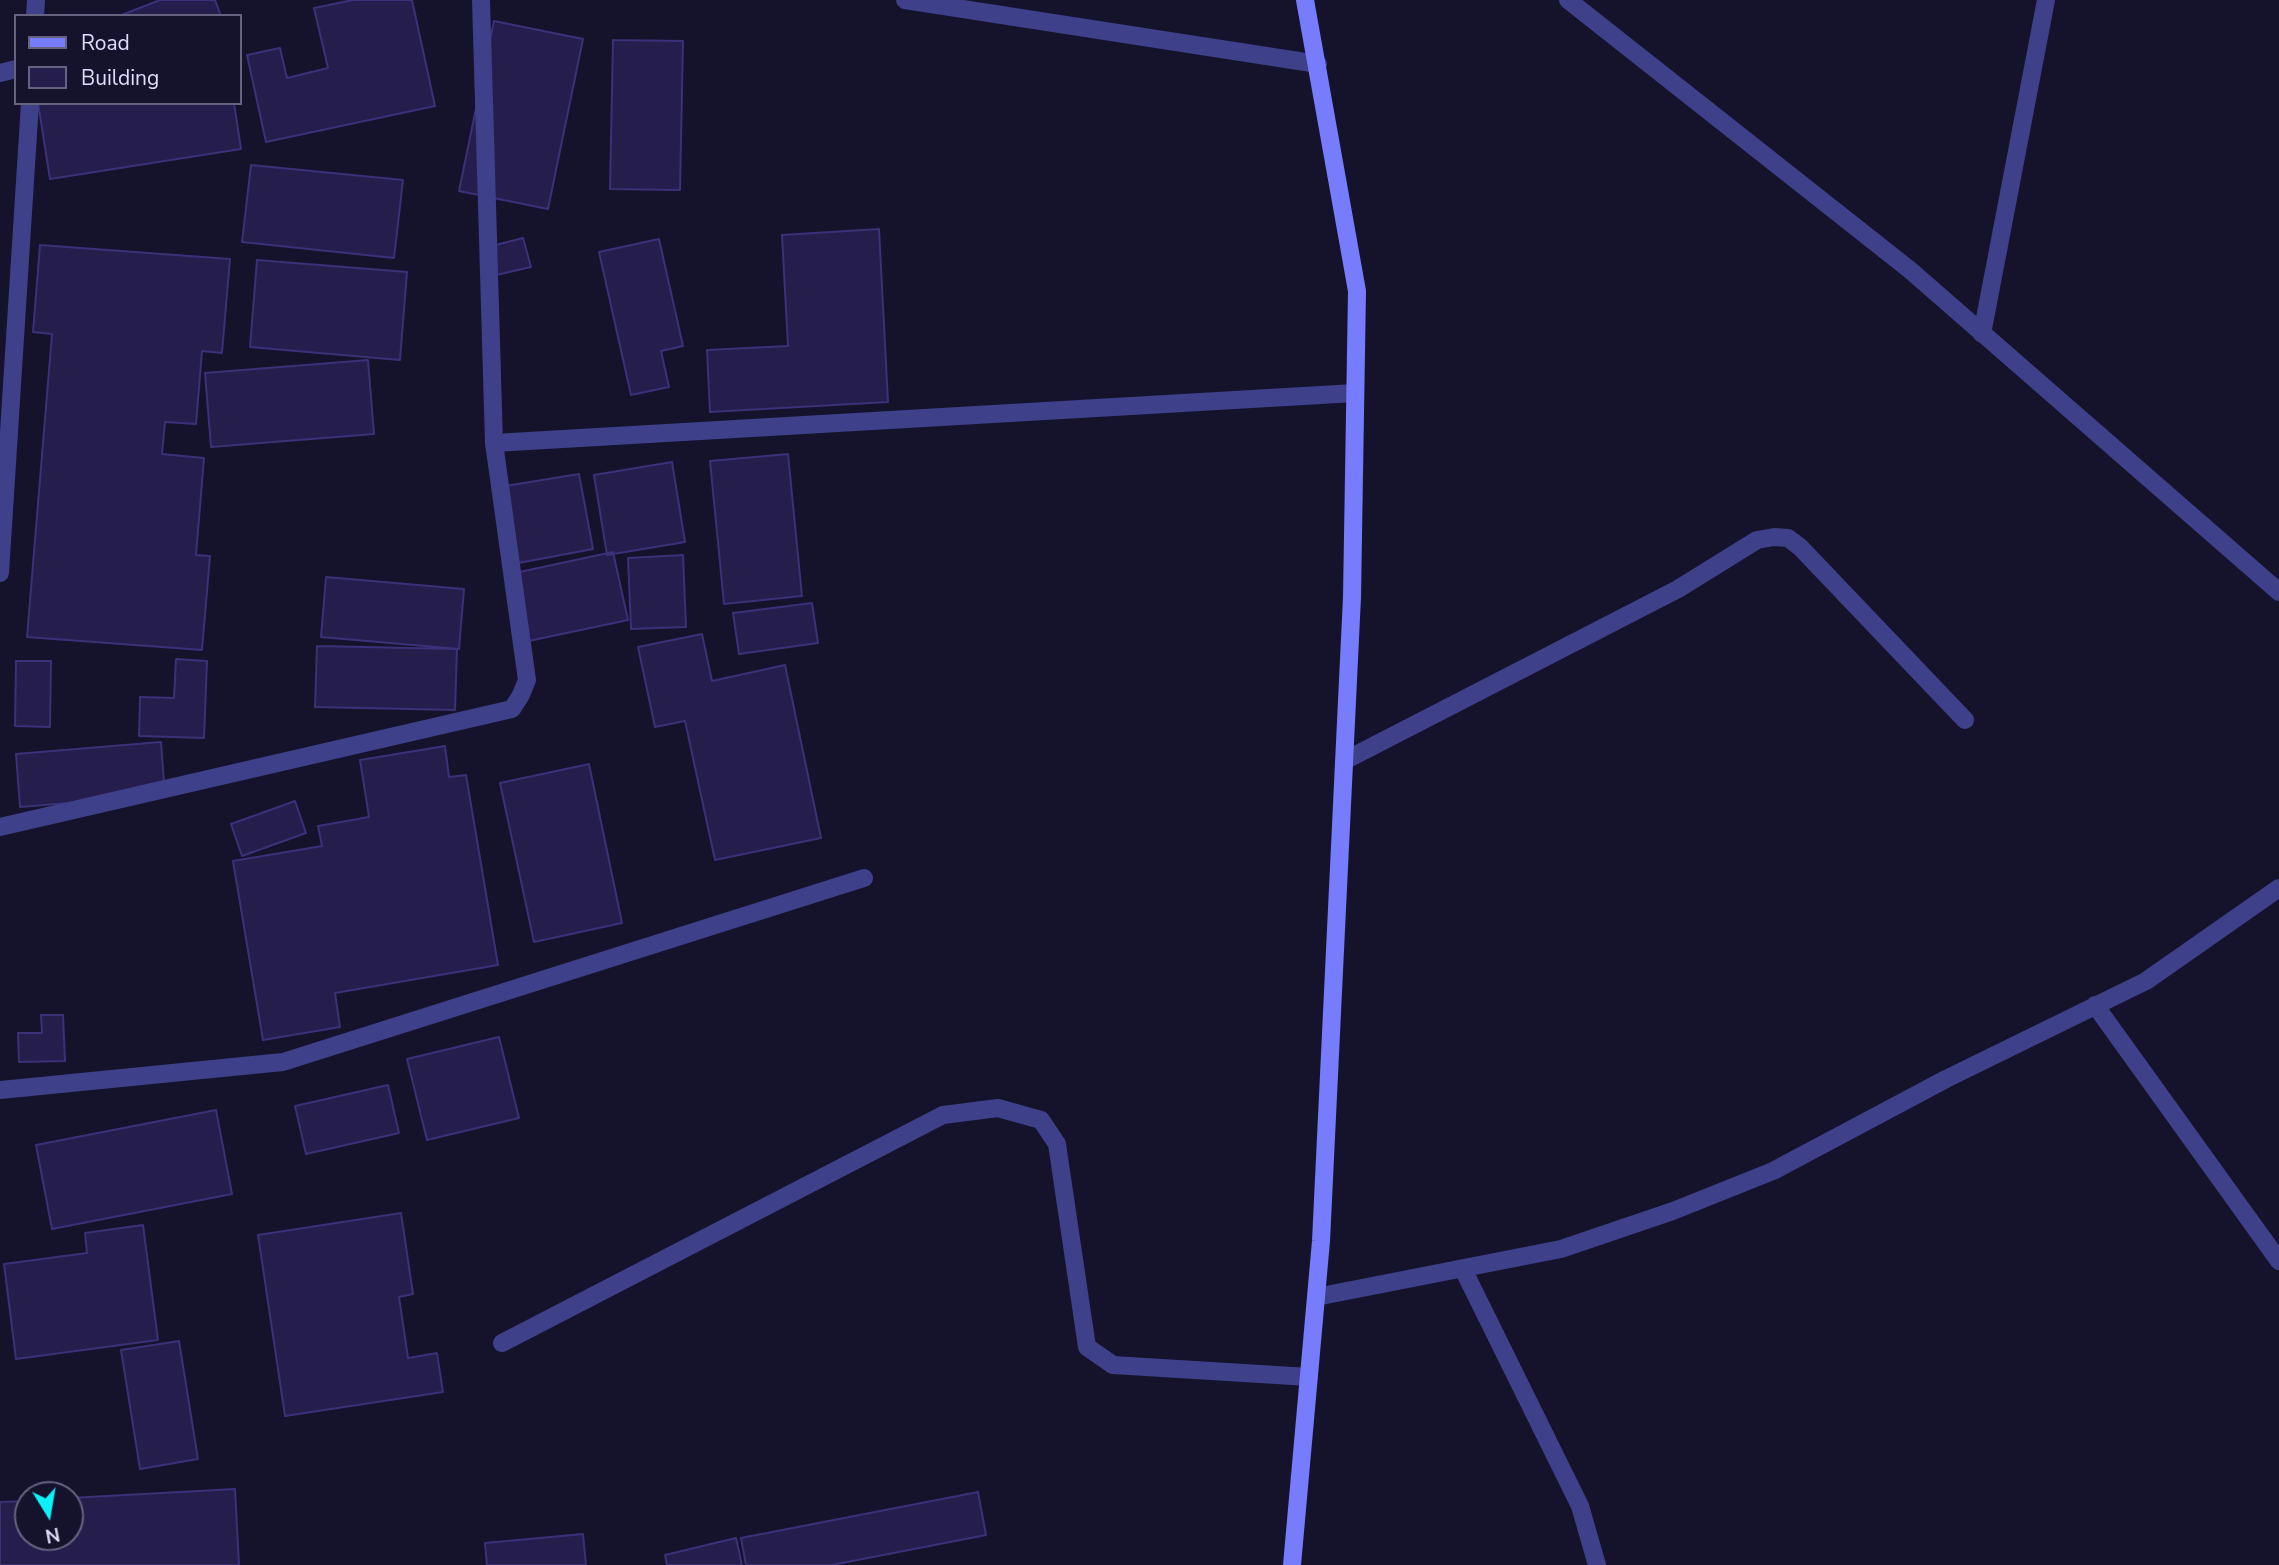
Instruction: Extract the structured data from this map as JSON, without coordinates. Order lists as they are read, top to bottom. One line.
{"legend":["Road","Building"],"north":"bottom"}
